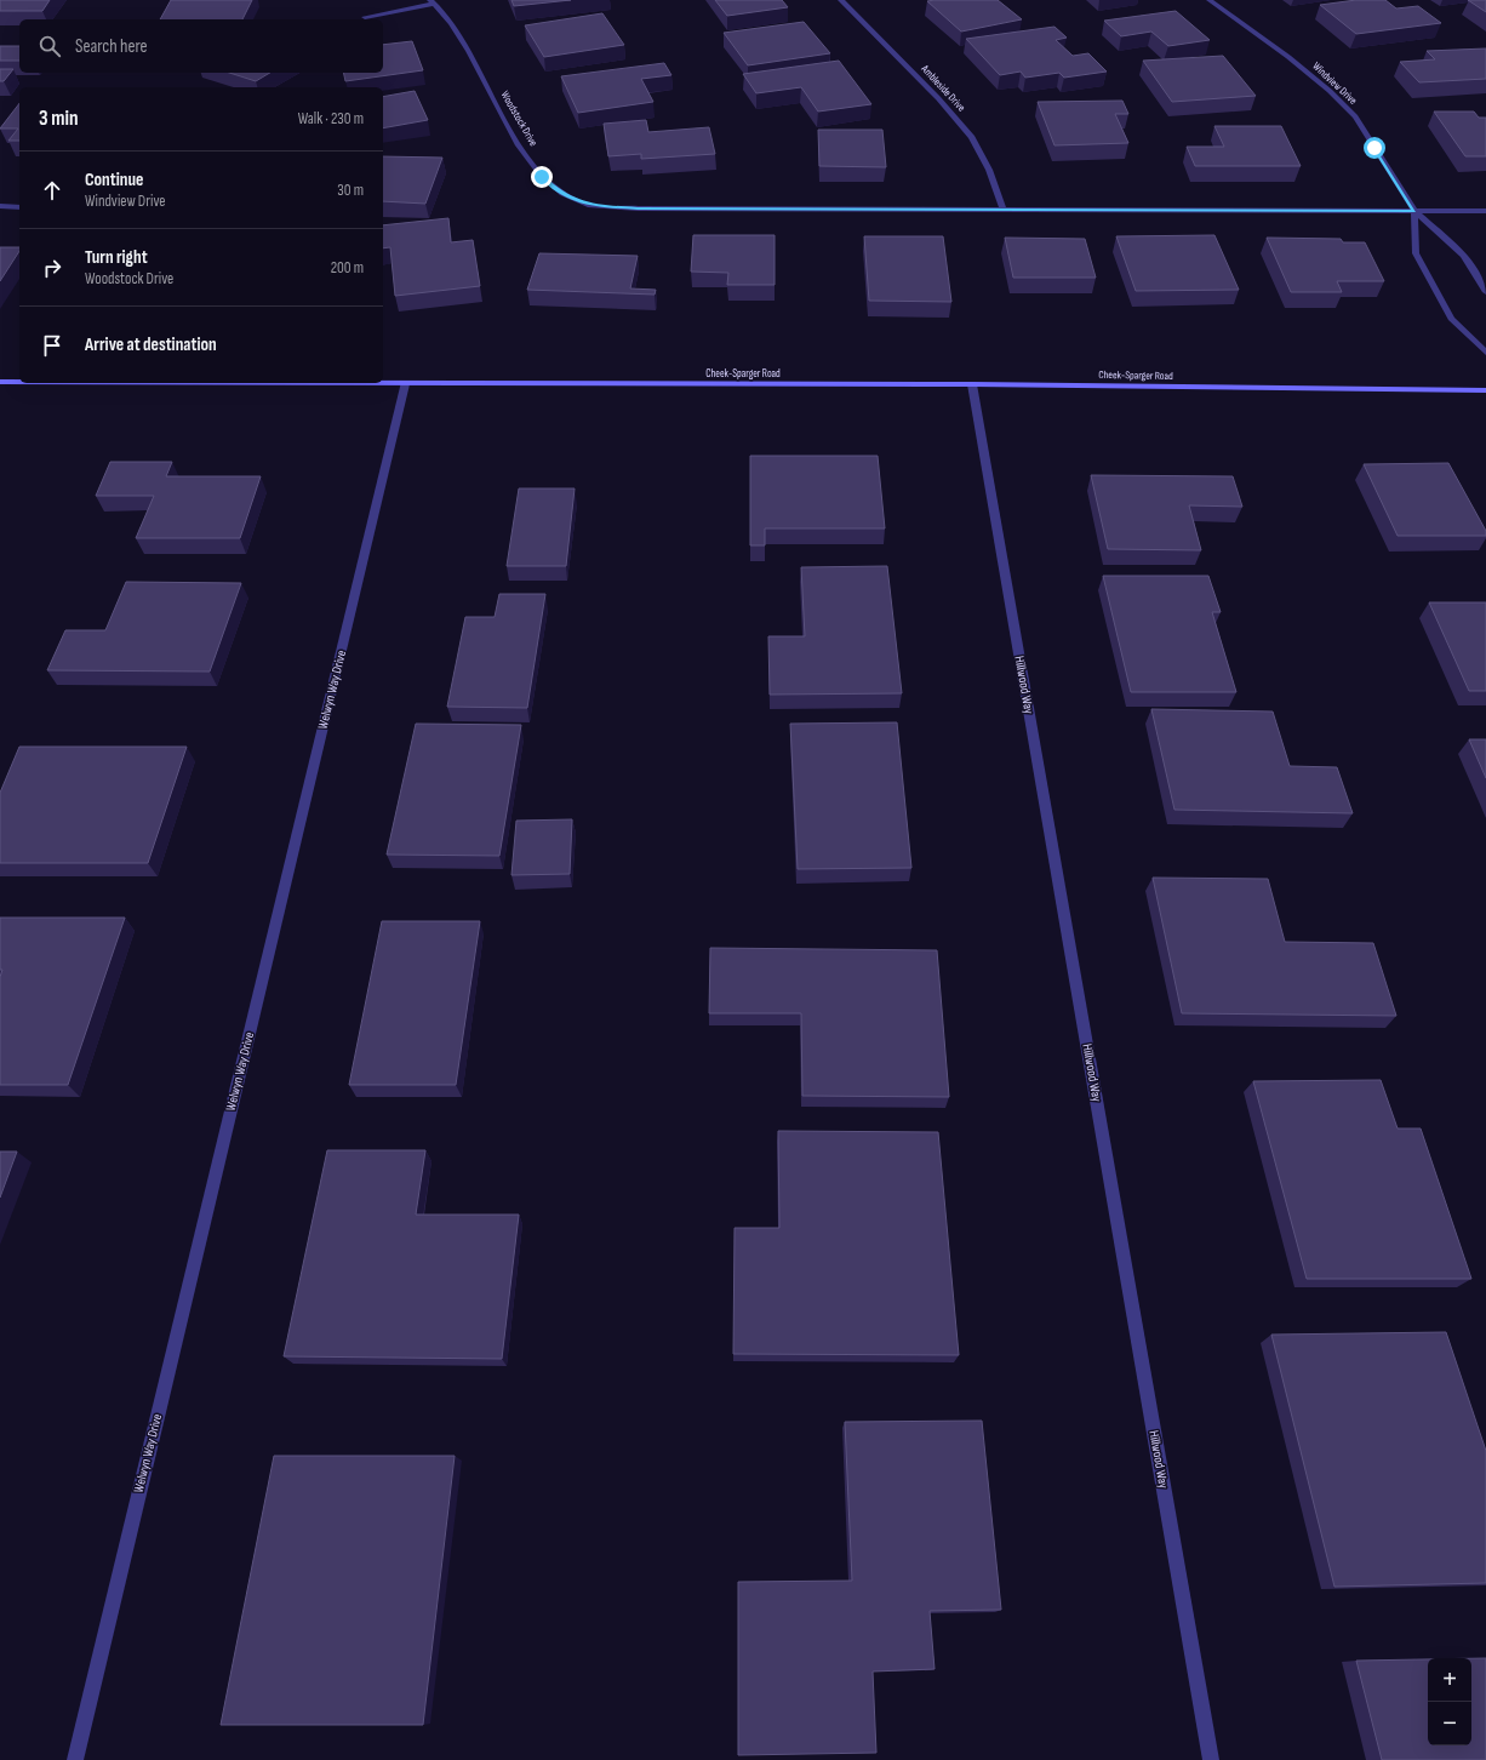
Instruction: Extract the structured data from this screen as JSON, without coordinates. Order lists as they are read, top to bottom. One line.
{"streets":{"main road":["Cheek-Sparger Road"],"street":["Windview Drive","Ambleside Drive","Woodstock Drive","Hillwood Way","Welwyn Way Drive"]},"crossings":[["Windview Drive","Woodstock Drive"],["Ambleside Drive","Woodstock Drive"],["Cheek-Sparger Road","Hillwood Way"],["Cheek-Sparger Road","Welwyn Way Drive"]],"page":{"search":"Search here","heading":["3 min","Walk · 230 m"],"list":[["Continue","Windview Drive","30 m"],["Turn right","Woodstock Drive","200 m"],"Arrive at destination"],"map_buttons":["+","−"]}}
